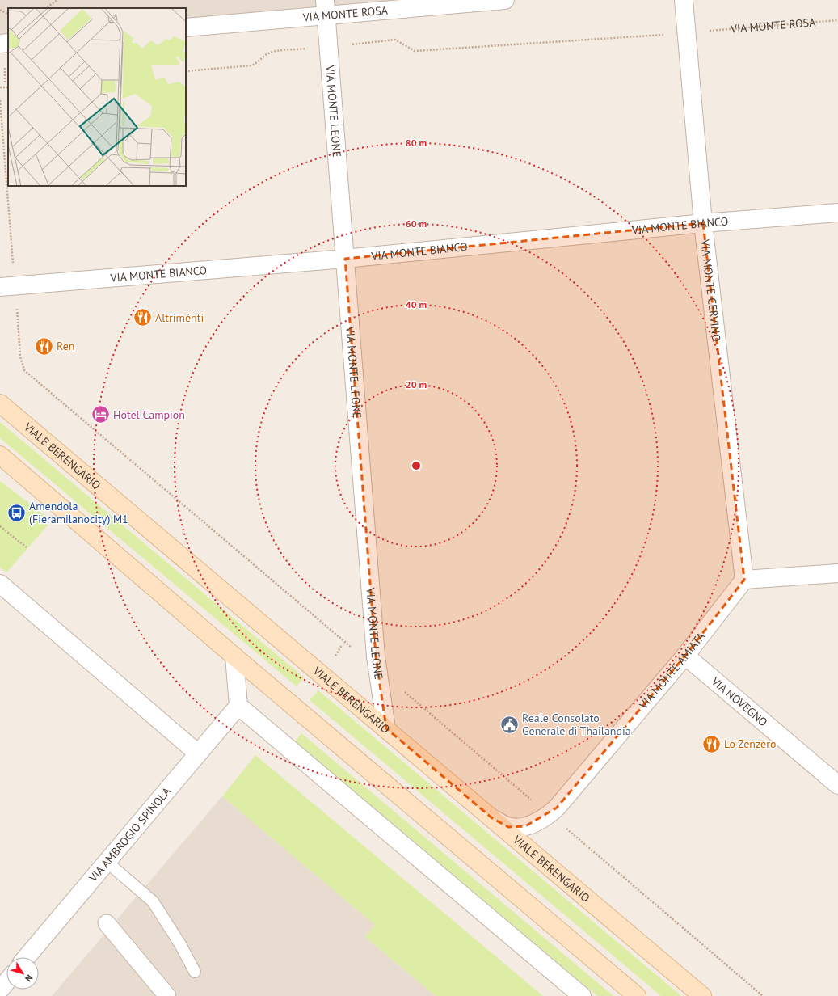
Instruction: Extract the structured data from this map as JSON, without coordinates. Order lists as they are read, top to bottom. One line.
{"streets":{"main road":["VIALE BERENGARIO"],"street":["VIA MONTE ROSA","VIA MONTE LEONE","VIA MONTE BIANCO","VIA MONTE CERVINO","VIA MONTE AMIATA","VIA NOVEGNO","VIA AMBROGIO SPINOLA"]},"crossings":[["VIA MONTE ROSA","VIA MONTE LEONE"],["VIA MONTE LEONE","VIA MONTE BIANCO"],["VIA MONTE LEONE","VIALE BERENGARIO"],["VIA MONTE BIANCO","VIA MONTE CERVINO"],["VIA MONTE CERVINO","VIA MONTE AMIATA"],["VIALE BERENGARIO","VIA MONTE AMIATA"],["VIA MONTE AMIATA","VIA NOVEGNO"]],"places":{"restaurant":["Altriménti","Ren","Lo Zenzero"],"hotel":["Hotel Campion"],"bus stop":["Amendola (Fieramilanocity) M1"],"public building":["Reale Consolato Generale di Thailandia"]},"north":"bottom right","rings":["80 m","60 m","40 m","20 m"]}
